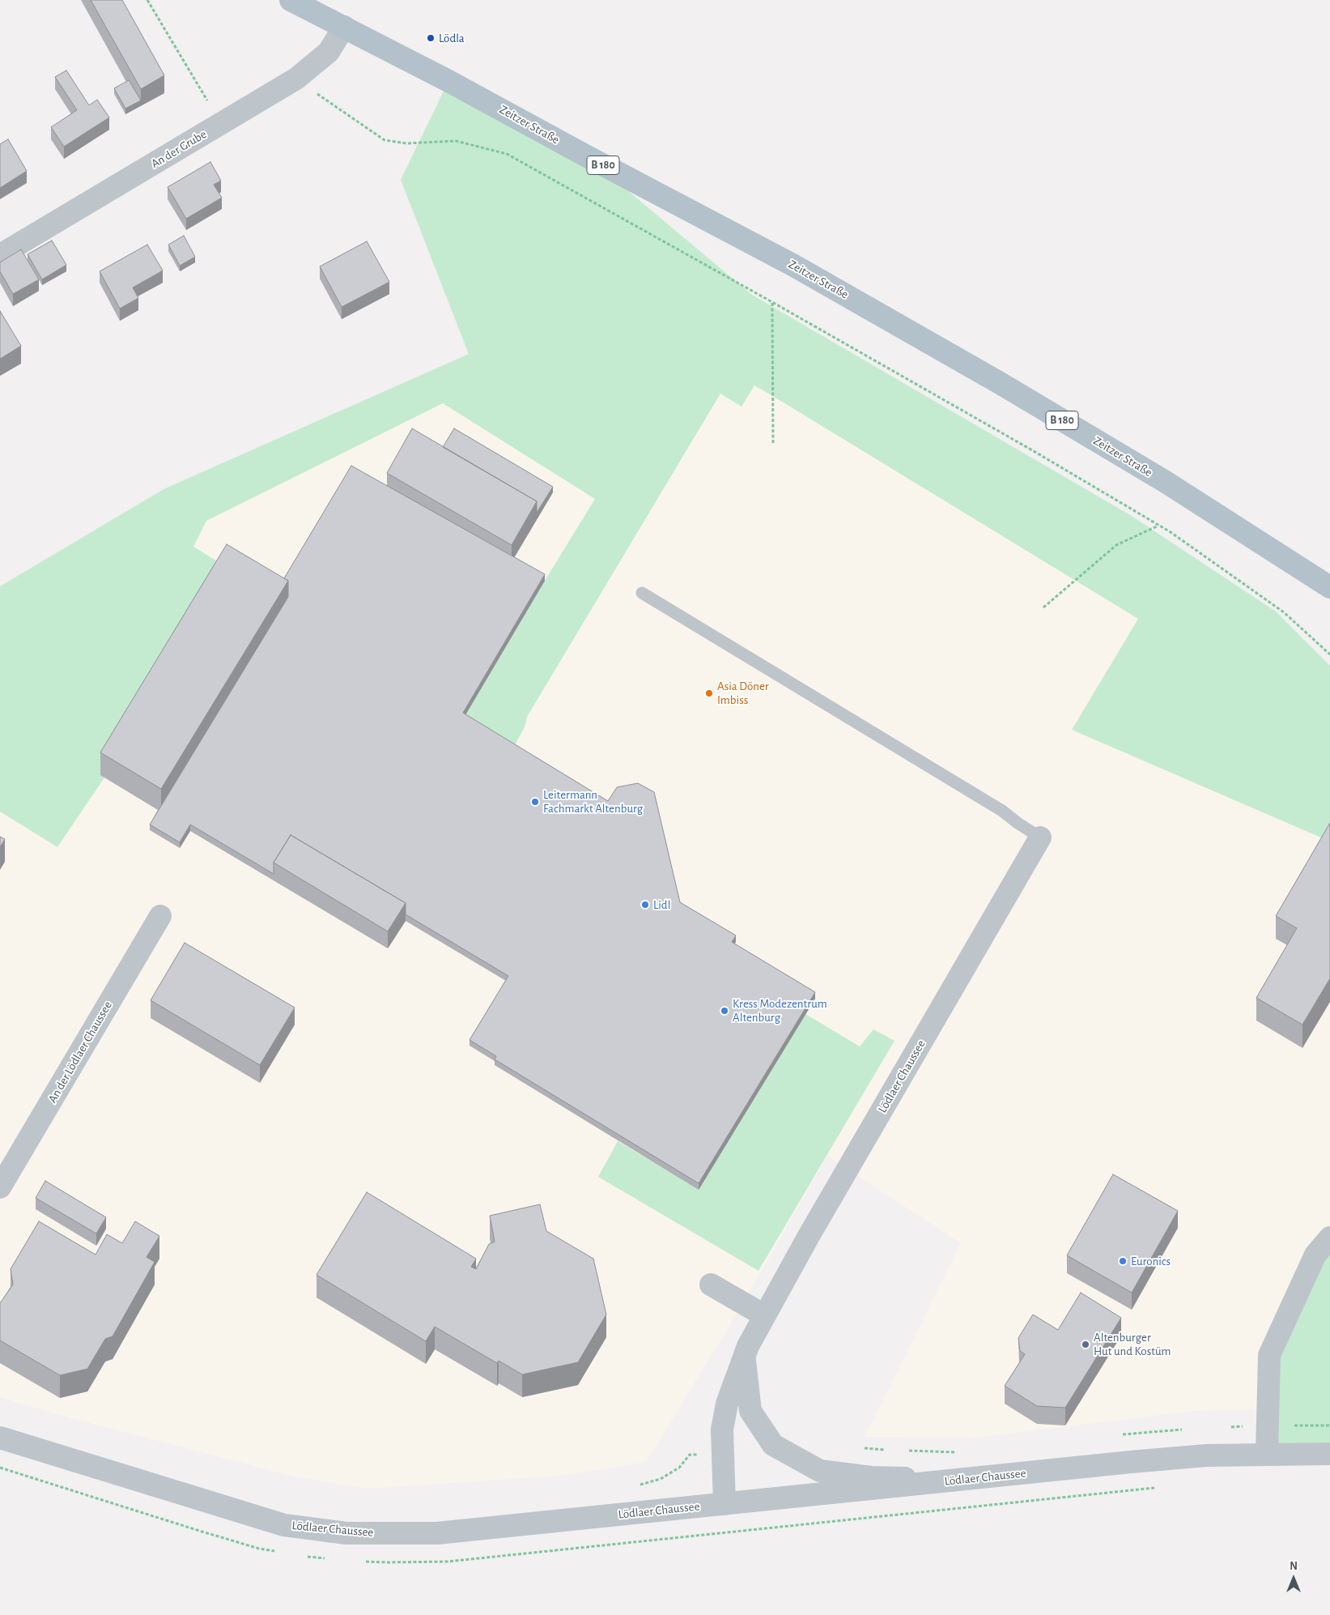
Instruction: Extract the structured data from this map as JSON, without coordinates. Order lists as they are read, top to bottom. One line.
{"streets":{"main road":["Zeitzer Straße","B 180"],"street":["An der Grube","An der Lödlaer Chaussee","Lödlaer Chaussee"]},"crossings":[["Zeitzer Straße","An der Grube"]],"places":["Lödla","Asia Döner Imbiss","Leitermann Fachmarkt Altenburg","Lidl","Kress Modezentrum Altenburg","Euronics","Altenburger Hut und Kostüm"],"north":"top"}
